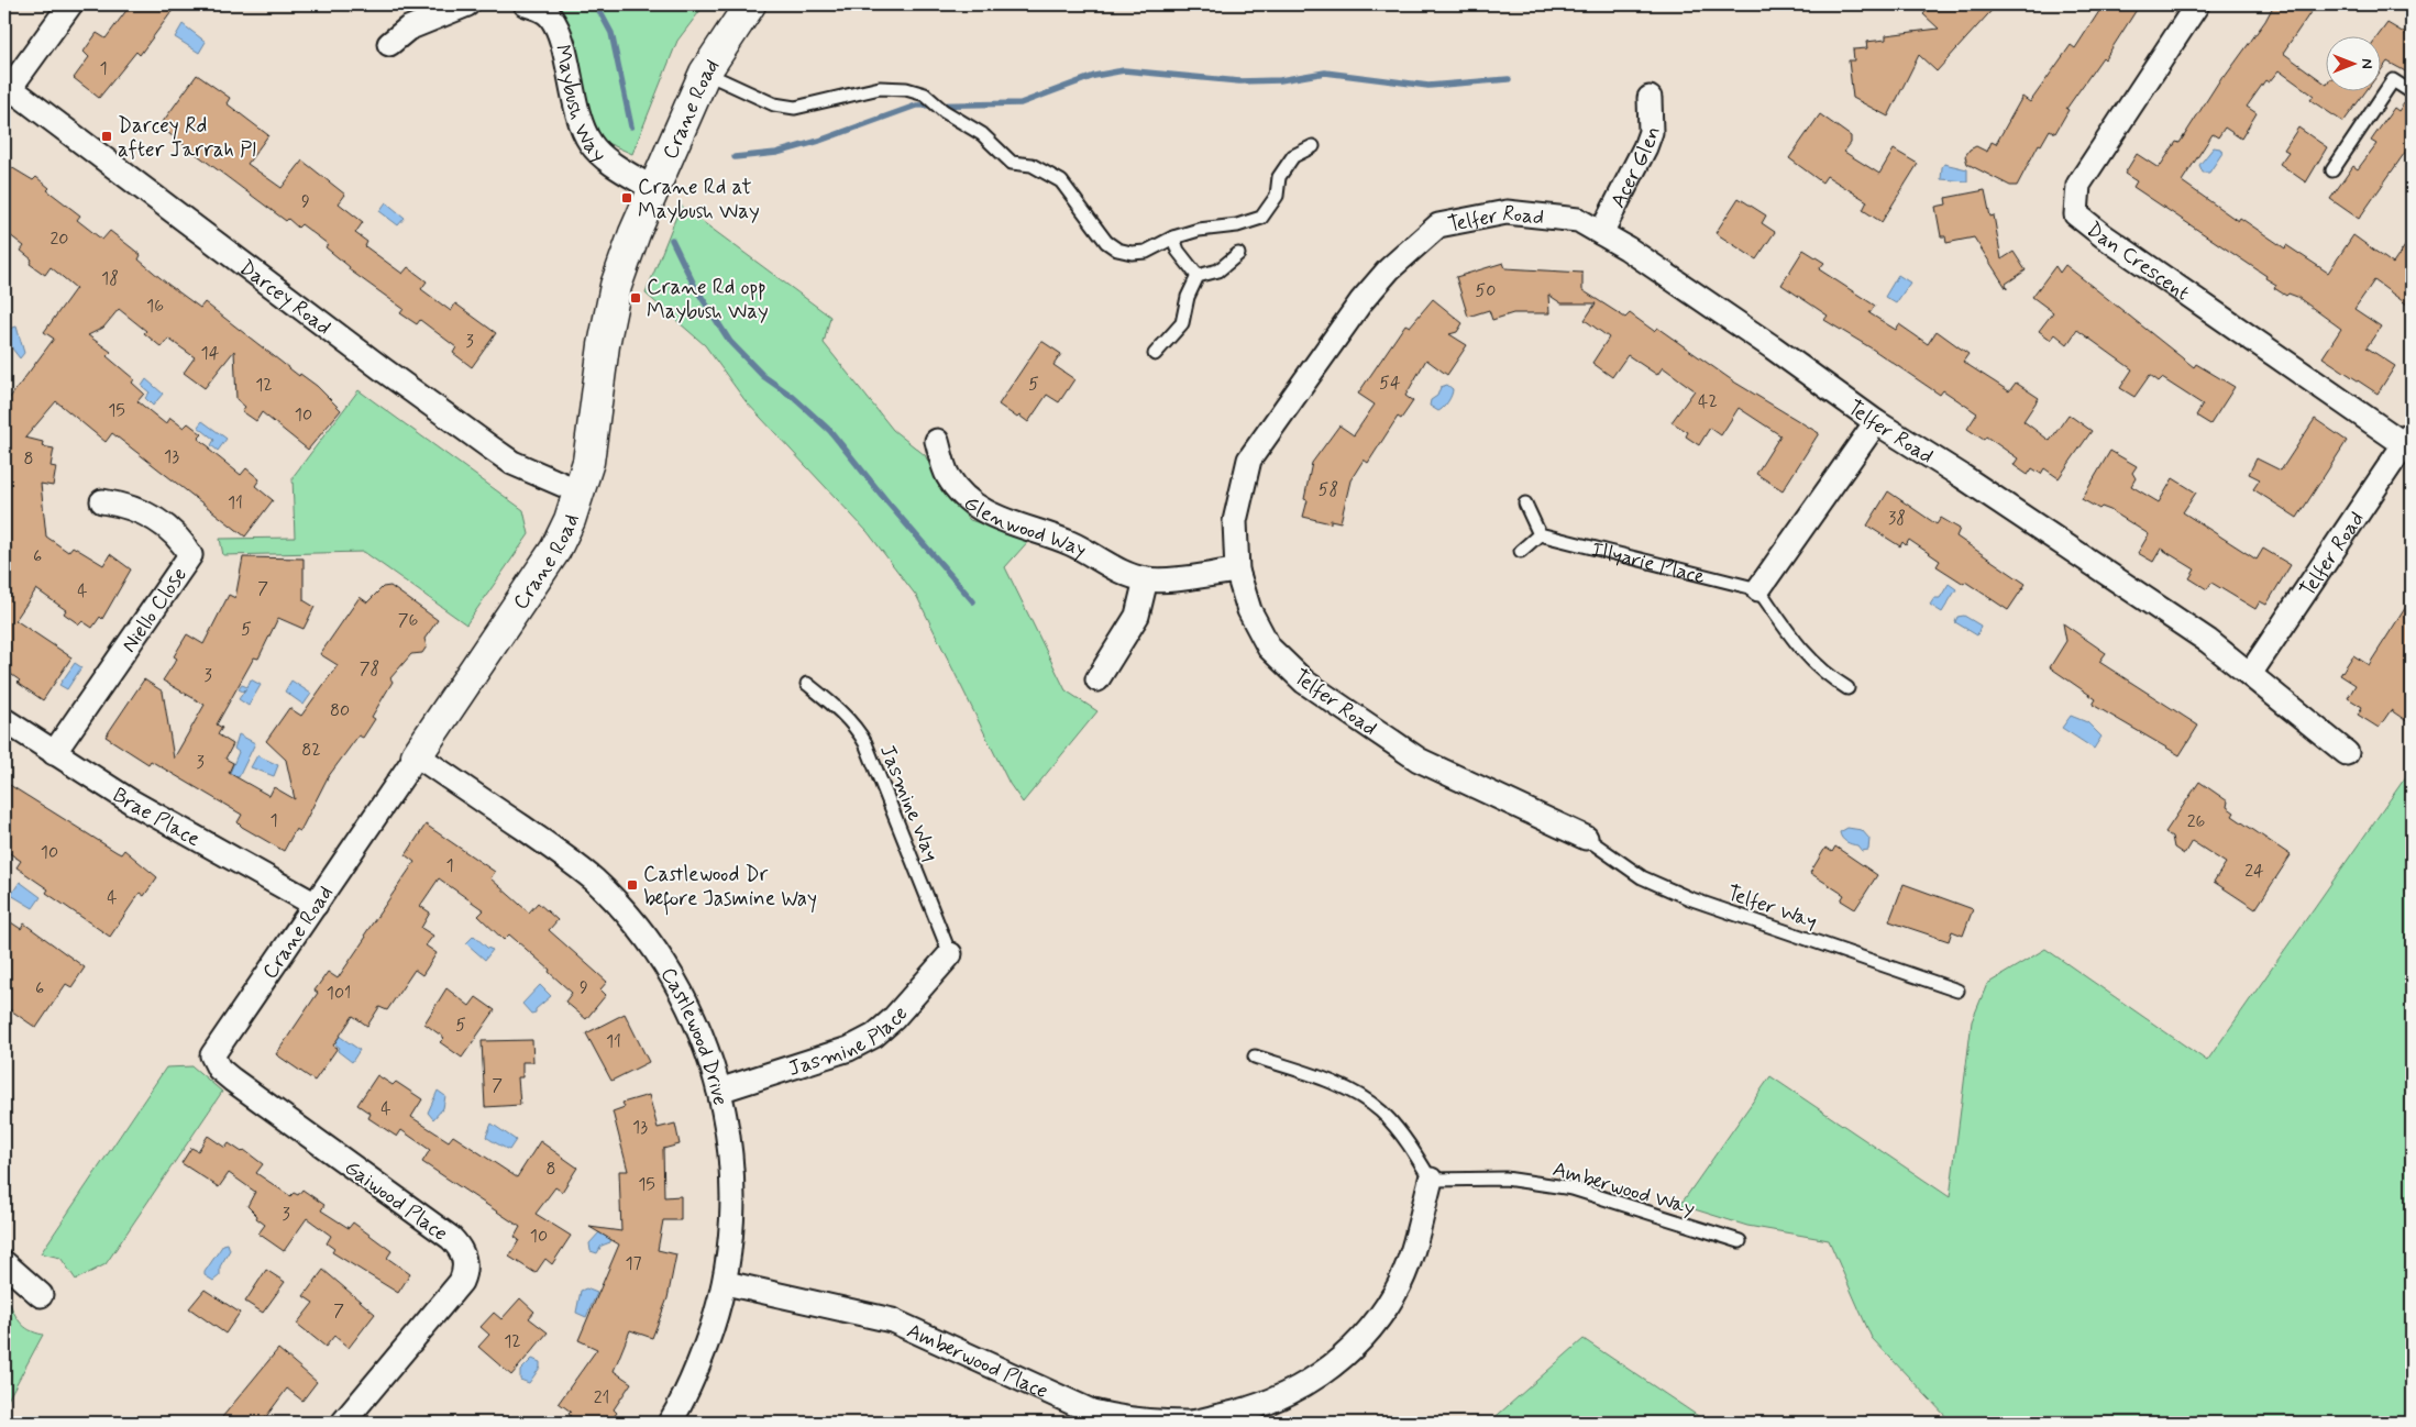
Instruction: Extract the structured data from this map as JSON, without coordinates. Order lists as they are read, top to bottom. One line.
{"streets":{"street":["Maybush Way","Crane Road","Acer Glen","Telfer Road","Dan Crescent","Darcey Road","Glenwood Way","Niello Close","Brae Place","Castlewood Drive","Jasmine Place","Gaiwood Place","Amberwood Place"],"lane":["Illyarie Place","Jasmine Way","Telfer Way","Amberwood Way"]},"crossings":[["Maybush Way","Crane Road"],["Crane Road","Darcey Road"],["Crane Road","Brae Place"],["Crane Road","Castlewood Drive"],["Crane Road","Gaiwood Place"],["Acer Glen","Telfer Road"],["Telfer Road","Dan Crescent"],["Telfer Road","Glenwood Way"],["Telfer Road","Telfer Way"],["Niello Close","Brae Place"],["Jasmine Way","Jasmine Place"],["Castlewood Drive","Jasmine Place"],["Castlewood Drive","Amberwood Place"],["Amberwood Way","Amberwood Place"]],"places":{"transit":["Darcey Rd after Jarrah Pl","Crane Rd at Maybush Way","Crane Rd opp Maybush Way","Castlewood Dr before Jasmine Way"]},"house_numbers":["1","9","20","18","50","16","3","14","54","5","12","42","15","10","13","8","58","11","38","6","7","4","76","5","78","3","80","82","3","1","26","10","1","24","4","9","6","101","5","11","7","4","13","8","15","3","10","17","7","12","21"],"north":"right"}
